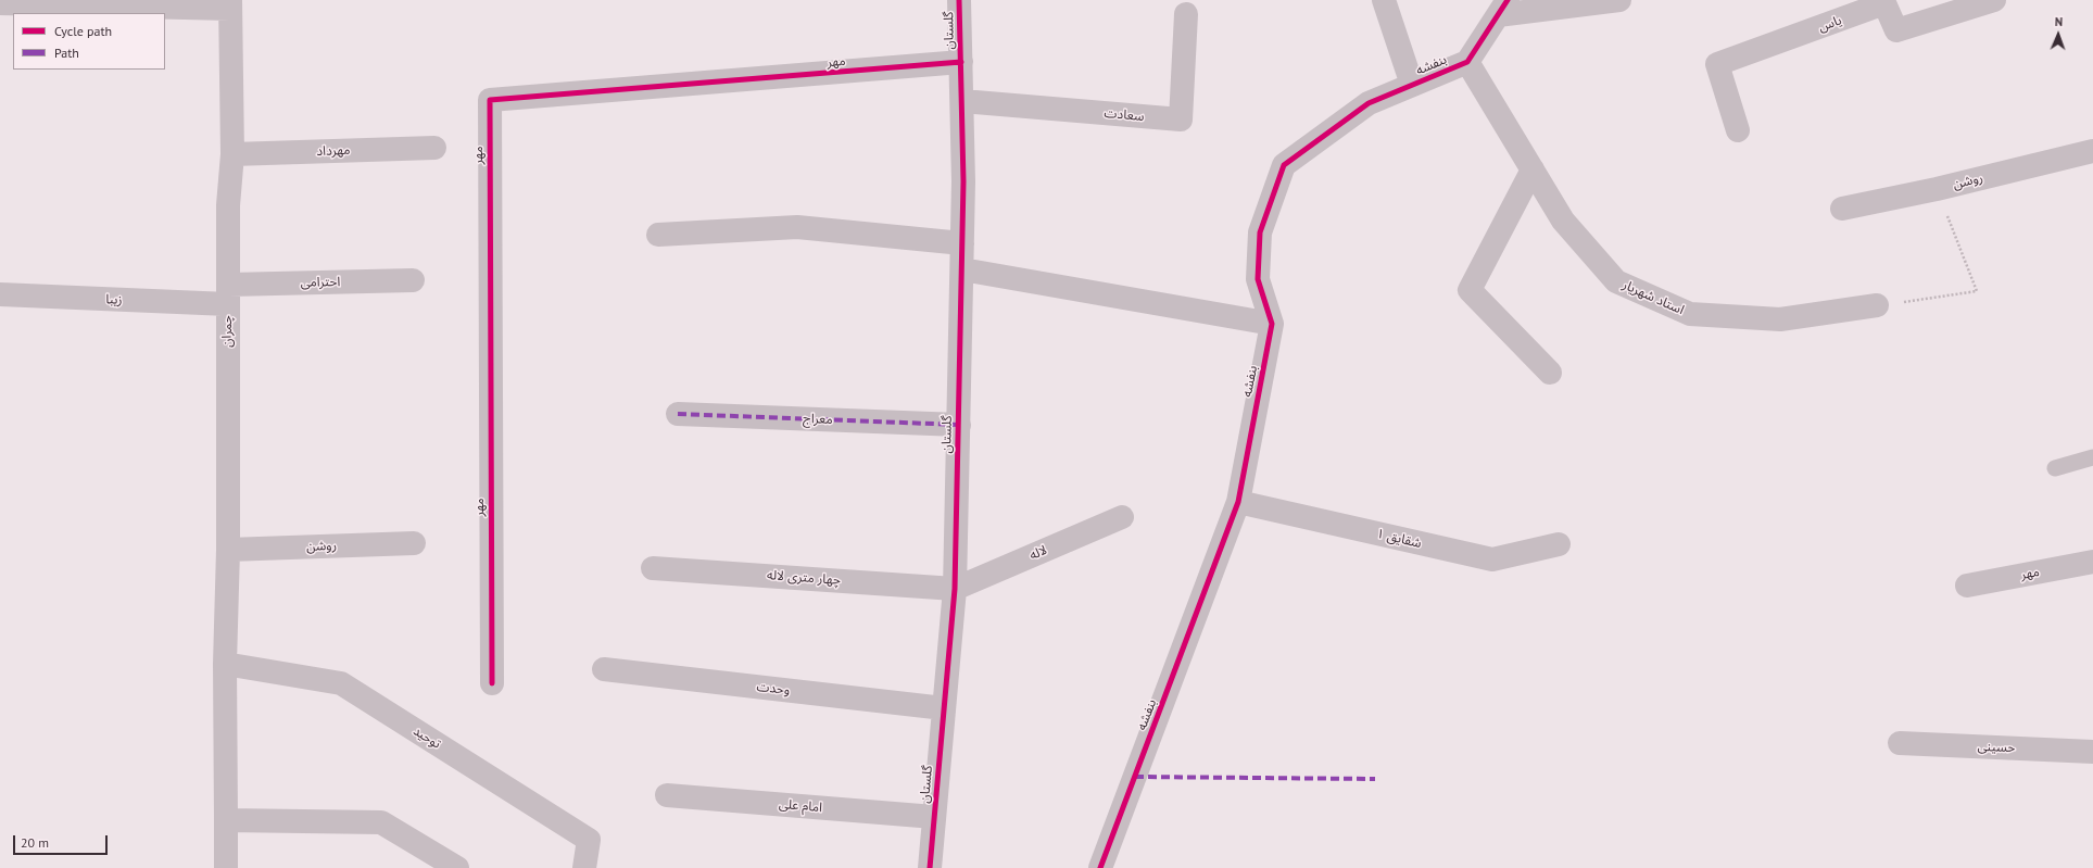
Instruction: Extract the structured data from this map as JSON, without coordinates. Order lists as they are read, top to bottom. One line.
{"streets":{"street":["یاس","گلستان","مهر","بنفشه","سعادت","مهرداد","روشن","احترامی","استاد شهریار","زیبا","چمران","معراج","شقایق ۱","لاله","چهار متری لاله","وحدت","توحید","حسینی","امام علی"]},"crossings":[["گلستان","مهر"],["گلستان","سعادت"],["گلستان","معراج"],["گلستان","لاله"],["گلستان","چهار متری لاله"],["گلستان","وحدت"],["گلستان","امام علی"],["بنفشه","استاد شهریار"],["بنفشه","شقایق ۱"],["مهرداد","چمران"],["روشن","چمران"],["احترامی","زیبا"],["احترامی","چمران"],["زیبا","چمران"],["چمران","توحید"],["لاله","چهار متری لاله"]],"legend":["Cycle path","Path"],"scale_bar":"20 m","north":"top"}
